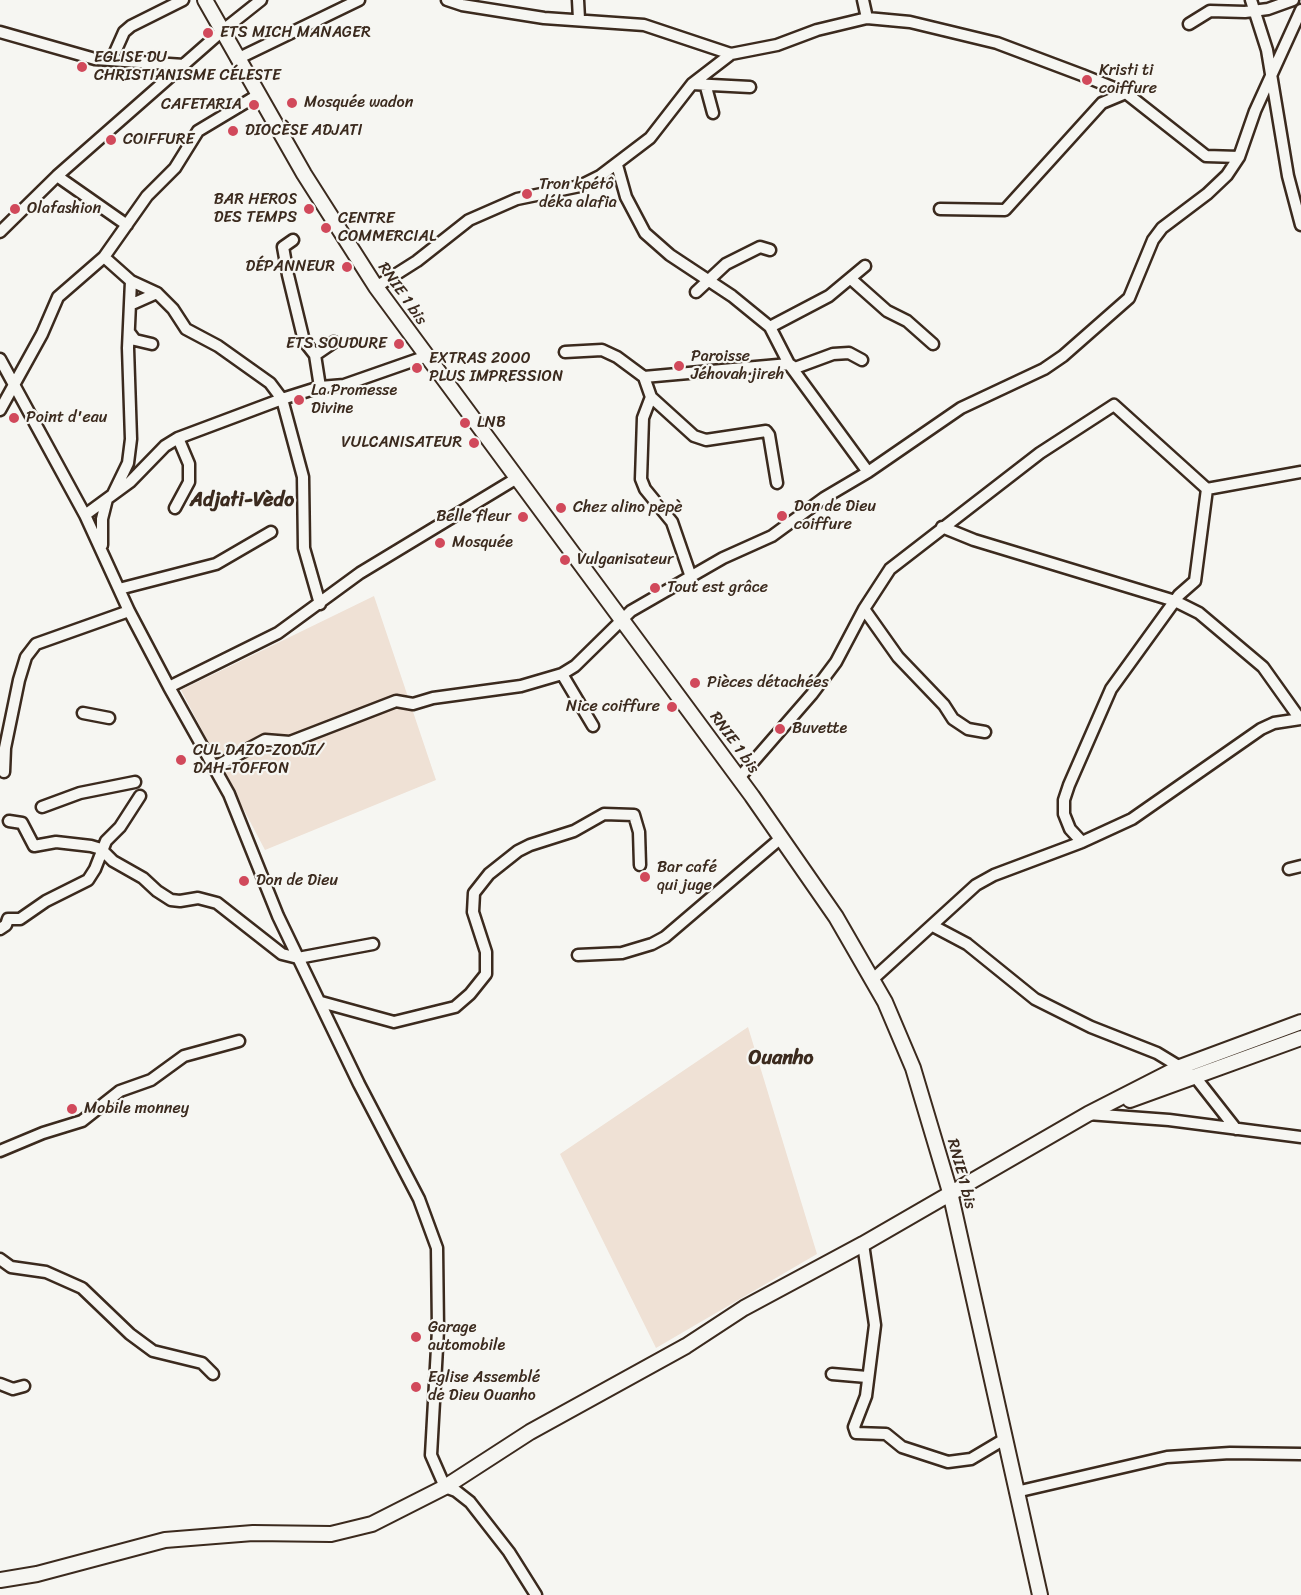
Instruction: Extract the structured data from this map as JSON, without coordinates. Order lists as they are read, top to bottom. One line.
{"streets":{"main road":["RNIE 1 bis"]},"districts":["Adjati-Vèdo","Ouanho"],"places":["ETS MICH MANAGER","EGLISE DU CHRISTIANISME CÉLESTE","Kristi ti coiffure","Mosquée wadon","CAFETARIA","DIOCÈSE ADJATI","COIFFURE","Tron kpétô déka alafia","Olafashion","BAR HEROS DES TEMPS","CENTRE COMMERCIAL","DÉPANNEUR","ETS SOUDURE","Paroisse Jéhovah jireh","EXTRAS 2000 PLUS IMPRESSION","La Promesse Divine","Point d'eau","LNB","VULCANISATEUR","Chez alino pèpè","Don de Dieu coiffure","Belle fleur","Mosquée","Vulganisateur","Tout est grâce","Pièces détachées","Nice coiffure","Buvette","CUL DAZO-ZODJI/ DAH-TOFFON","Bar café qui juge","Don de Dieu","Mobile monney","Garage automobile","Eglise Assemblé de Dieu Ouanho"]}
